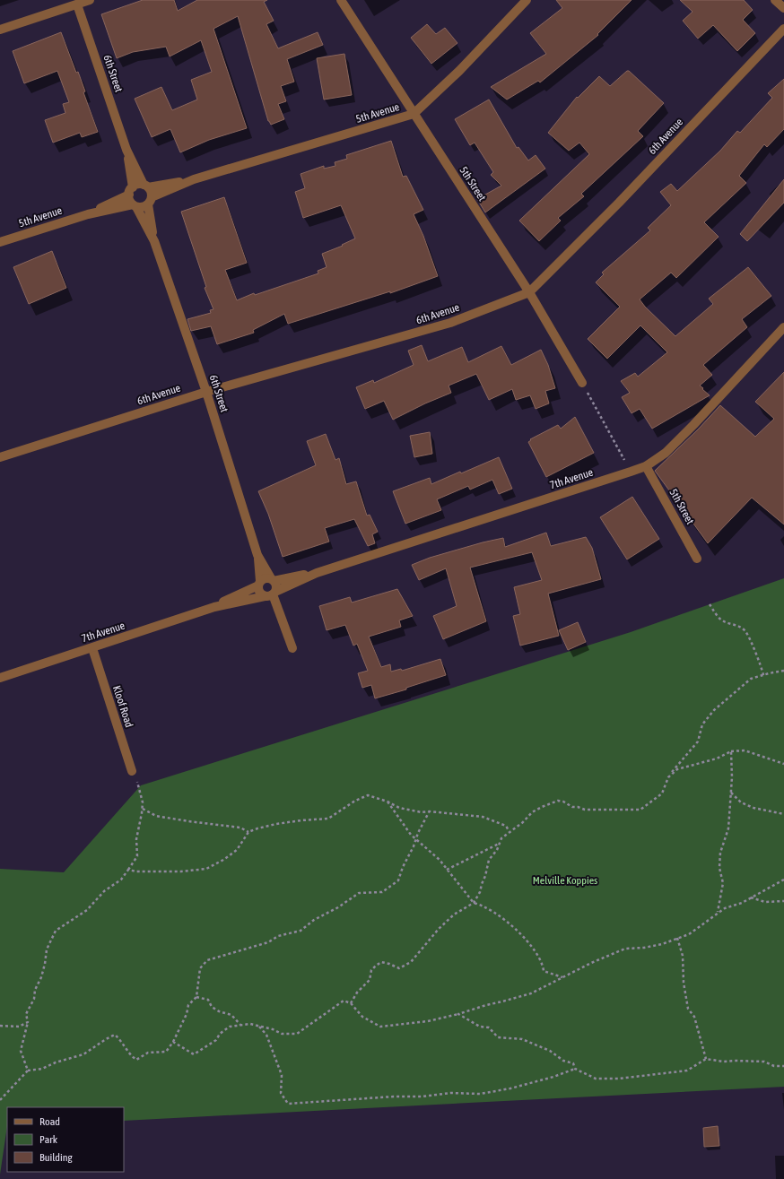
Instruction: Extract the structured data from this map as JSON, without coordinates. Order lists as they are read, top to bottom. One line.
{"streets":{"street":["6th Street","5th Avenue","6th Avenue","5th Street","7th Avenue","Kloof Road"]},"crossings":[["6th Street","5th Avenue"],["6th Street","6th Avenue"],["6th Street","7th Avenue"],["5th Avenue","5th Street"],["6th Avenue","5th Street"],["5th Street","7th Avenue"],["7th Avenue","Kloof Road"]],"parks":["Melville Koppies"],"legend":["Road","Park","Building"]}
